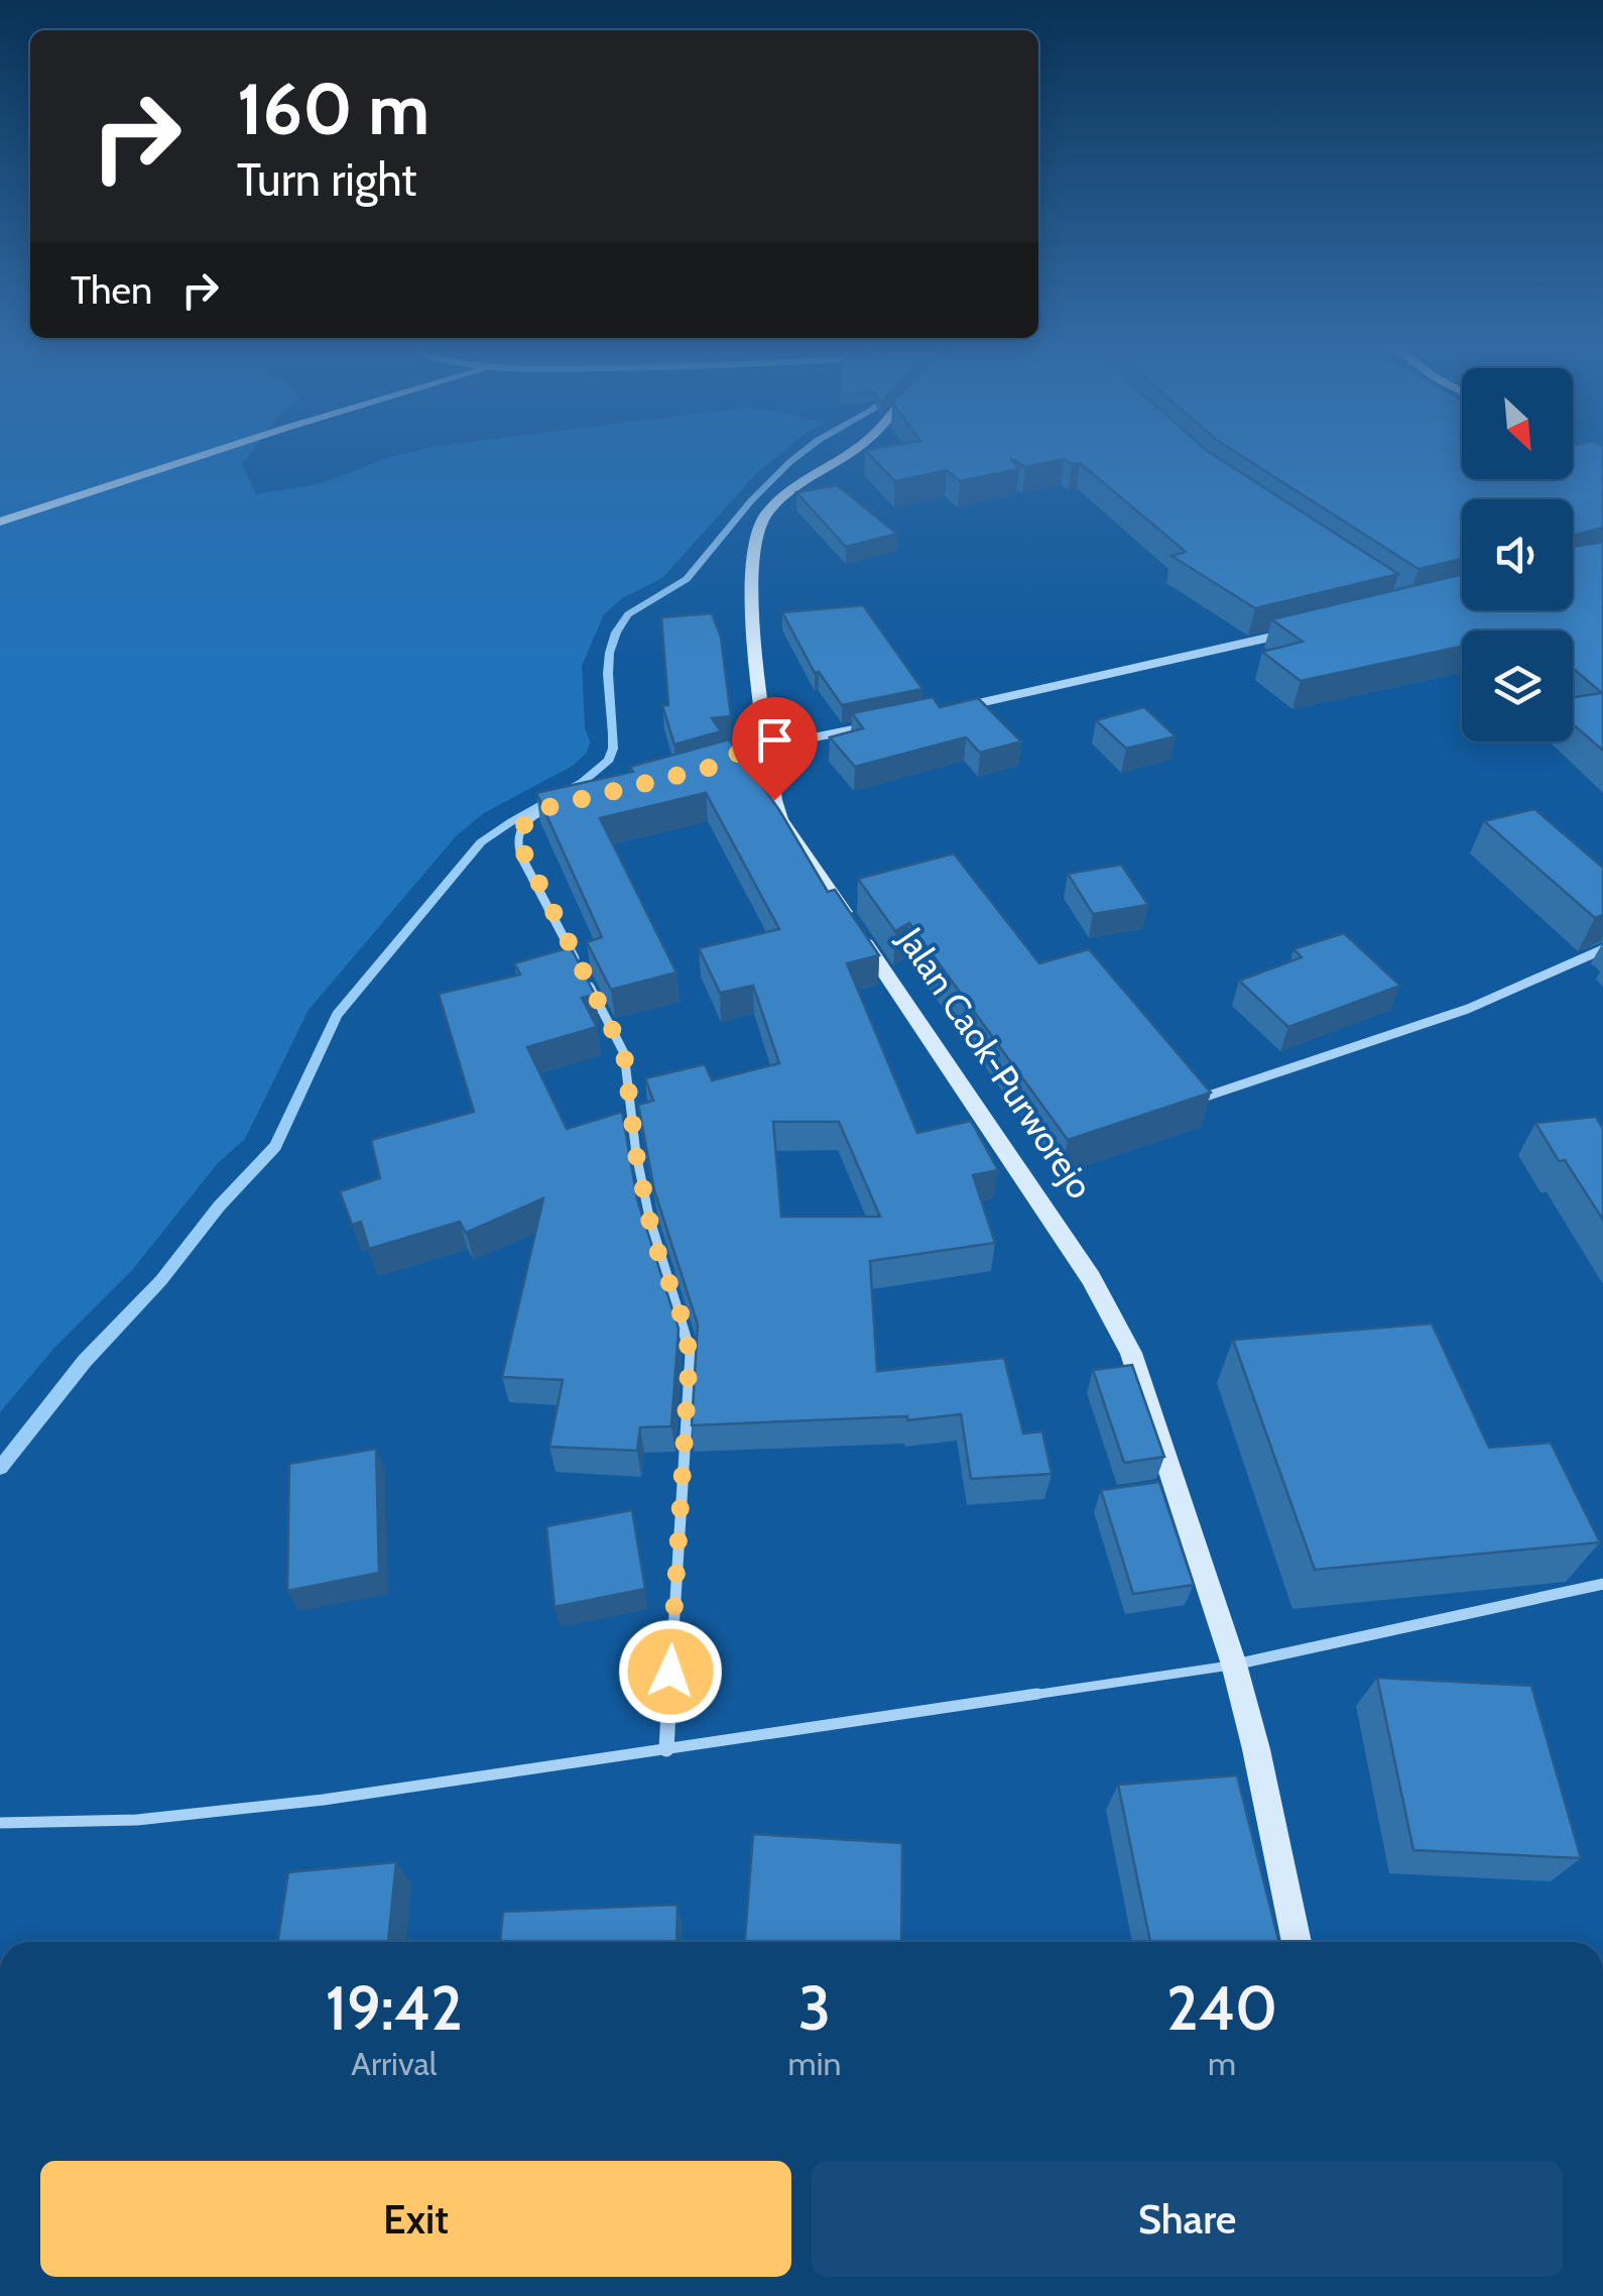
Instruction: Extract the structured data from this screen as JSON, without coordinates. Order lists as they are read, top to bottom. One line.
{"streets":{"street":["Jalan Caok-Purworejo"]},"north":"bottom right","page":{"turn":["160 m","Turn right"],"then":"Then","eta":["19:42","Arrival","3","min","240","m"],"buttons":["Exit","Share"]}}
